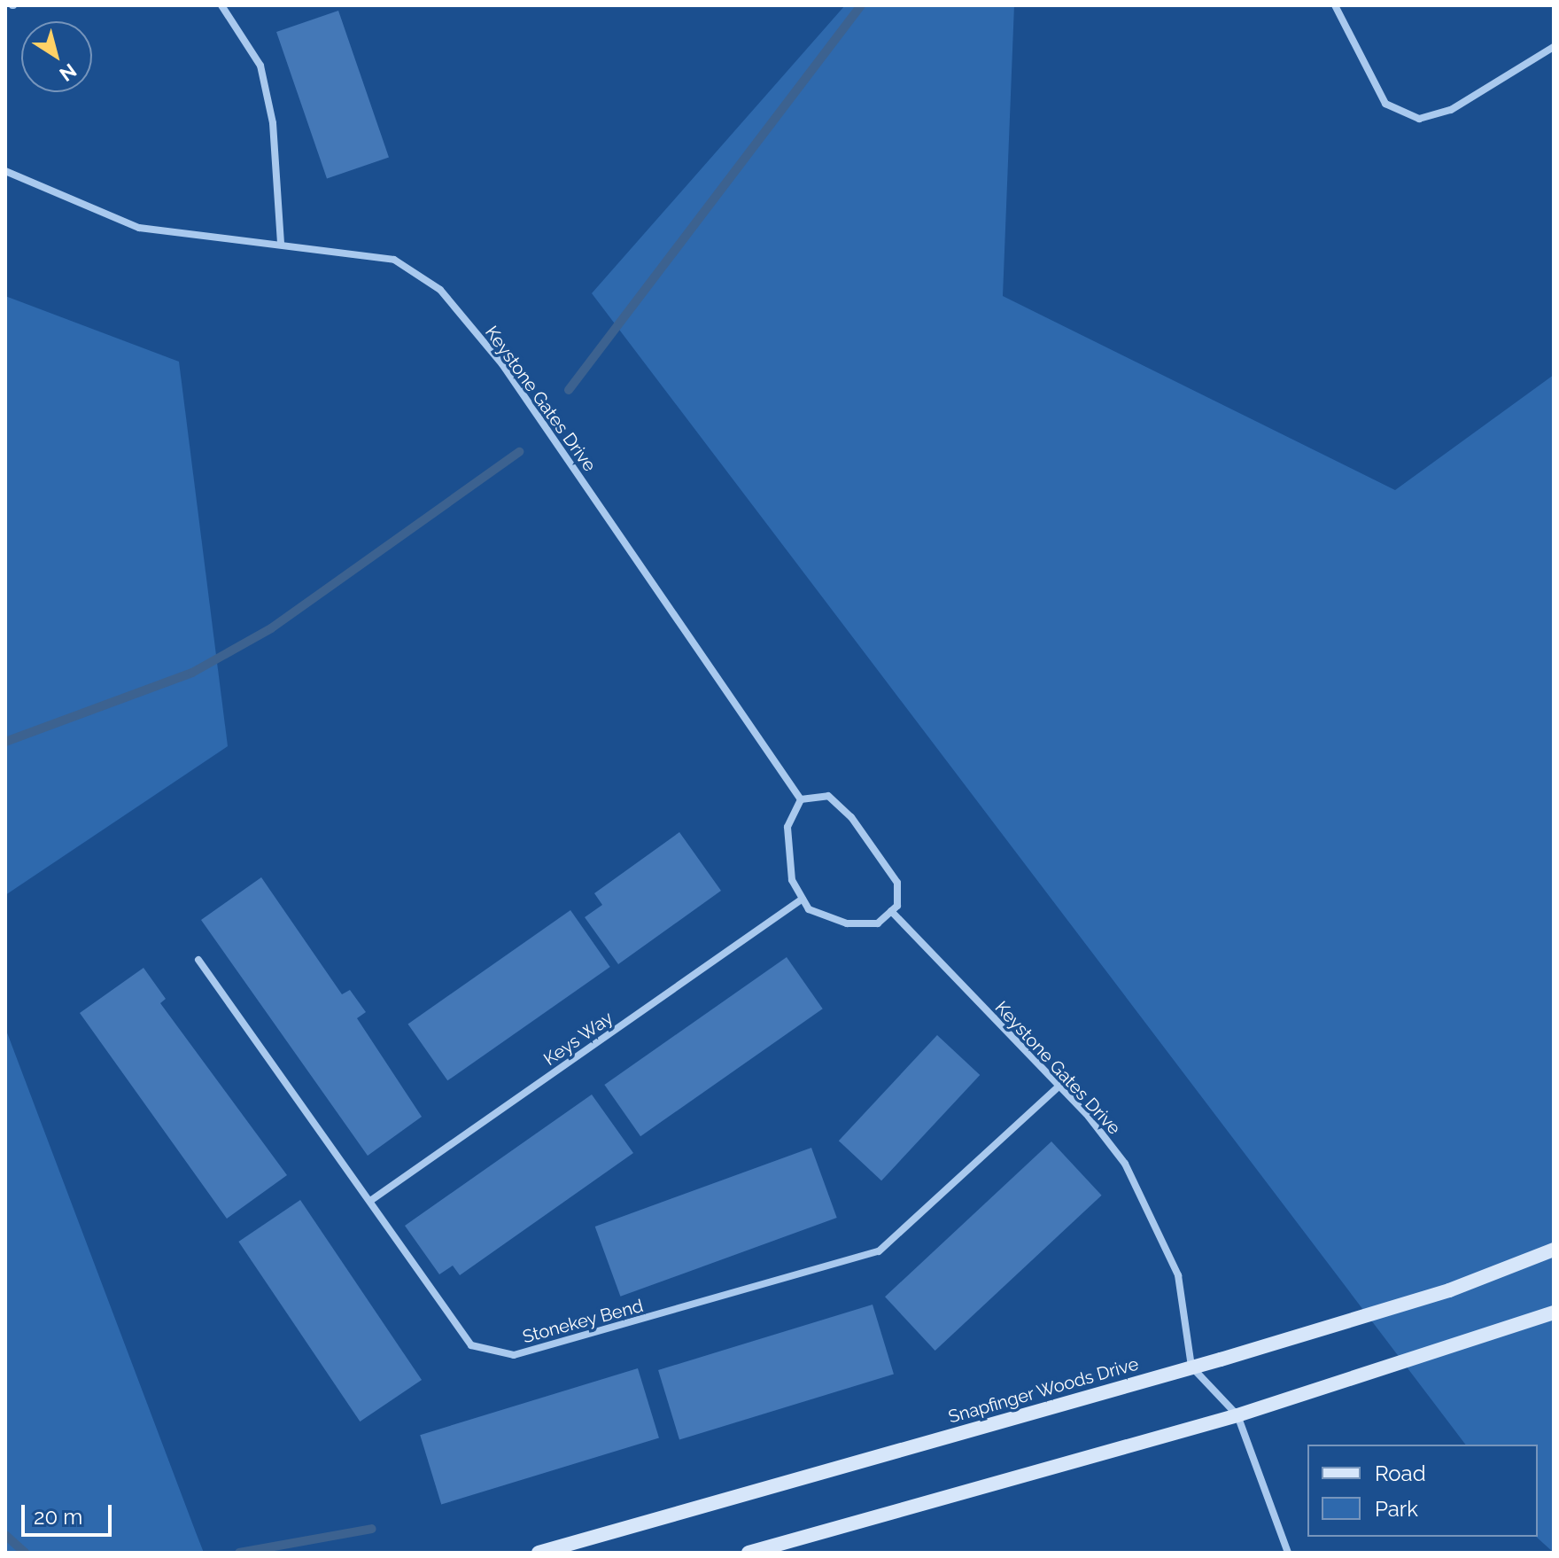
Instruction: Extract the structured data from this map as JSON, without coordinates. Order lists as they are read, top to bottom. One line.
{"streets":{"main road":["Snapfinger Woods Drive"],"street":["Keystone Gates Drive","Keys Way","Stonekey Bend"]},"crossings":[["Keystone Gates Drive","Keys Way"],["Keystone Gates Drive","Stonekey Bend"],["Keystone Gates Drive","Snapfinger Woods Drive"],["Keys Way","Stonekey Bend"]],"legend":["Road","Park"],"scale_bar":"20 m","north":"bottom right"}
